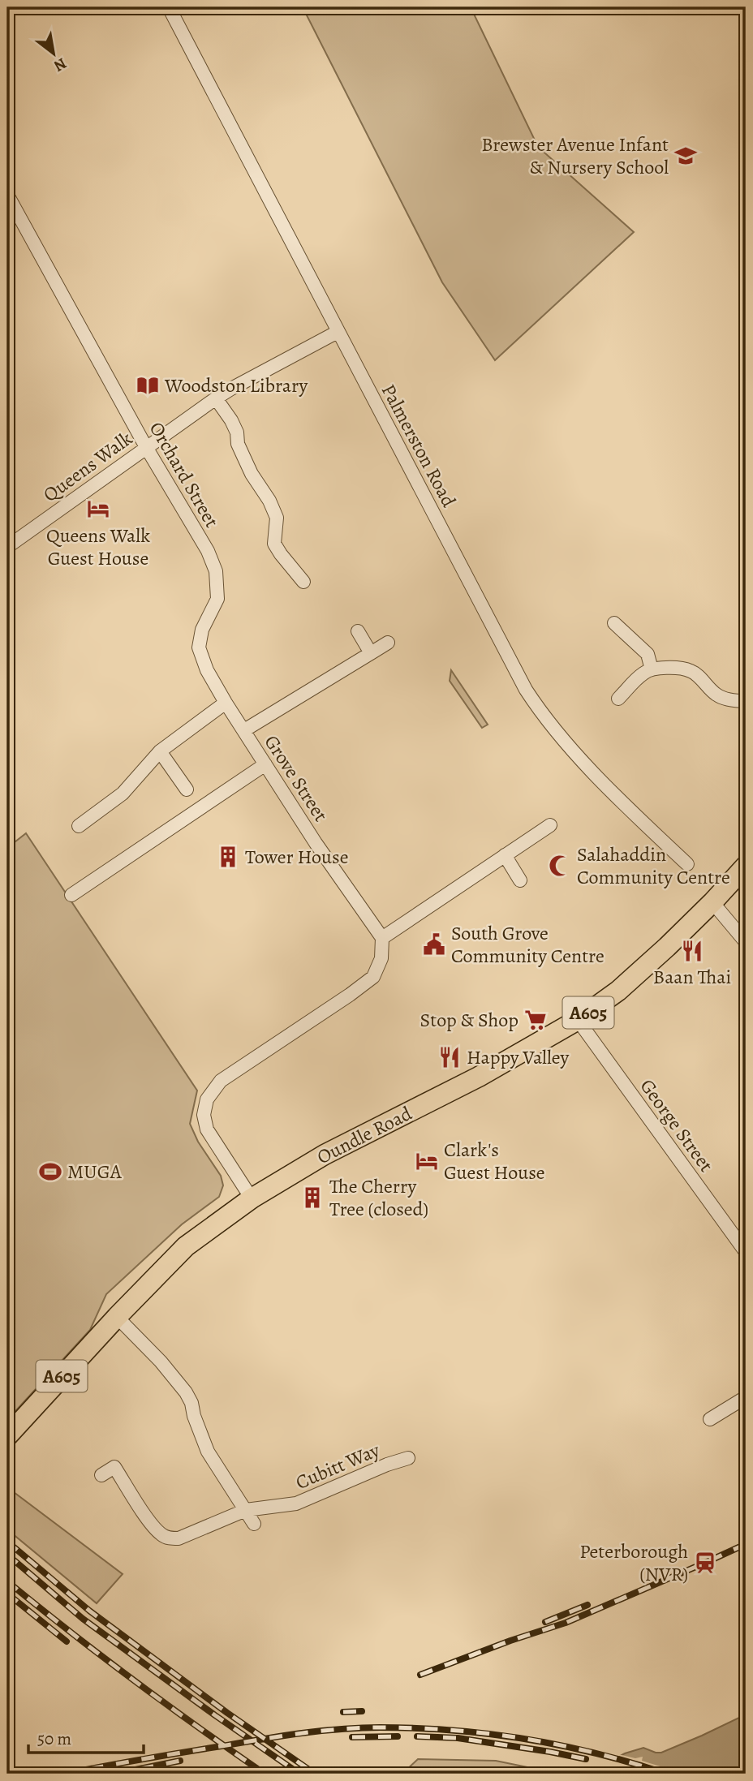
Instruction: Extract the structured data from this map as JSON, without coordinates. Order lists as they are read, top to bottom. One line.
{"streets":{"main road":["A605","Oundle Road"],"street":["Palmerston Road","Queens Walk","Orchard Street","Grove Street","George Street","Cubitt Way"]},"crossings":[["Palmerston Road","Queens Walk"],["Queens Walk","Orchard Street"],["Orchard Street","Grove Street"],["George Street","Oundle Road"]],"places":{"school or university":["Brewster Avenue Infant & Nursery School"],"library":["Woodston Library"],"hotel":["Queens Walk Guest House","Clark's Guest House"],"building":["Tower House","The Cherry Tree (closed)"],"mosque":["Salahaddin Community Centre"],"public building":["South Grove Community Centre"],"restaurant":["Baan Thai","Happy Valley"],"supermarket":["Stop & Shop"],"sports":["MUGA"],"station":["Peterborough (NVR)"]},"scale_bar":"50 m","north":"bottom right"}
